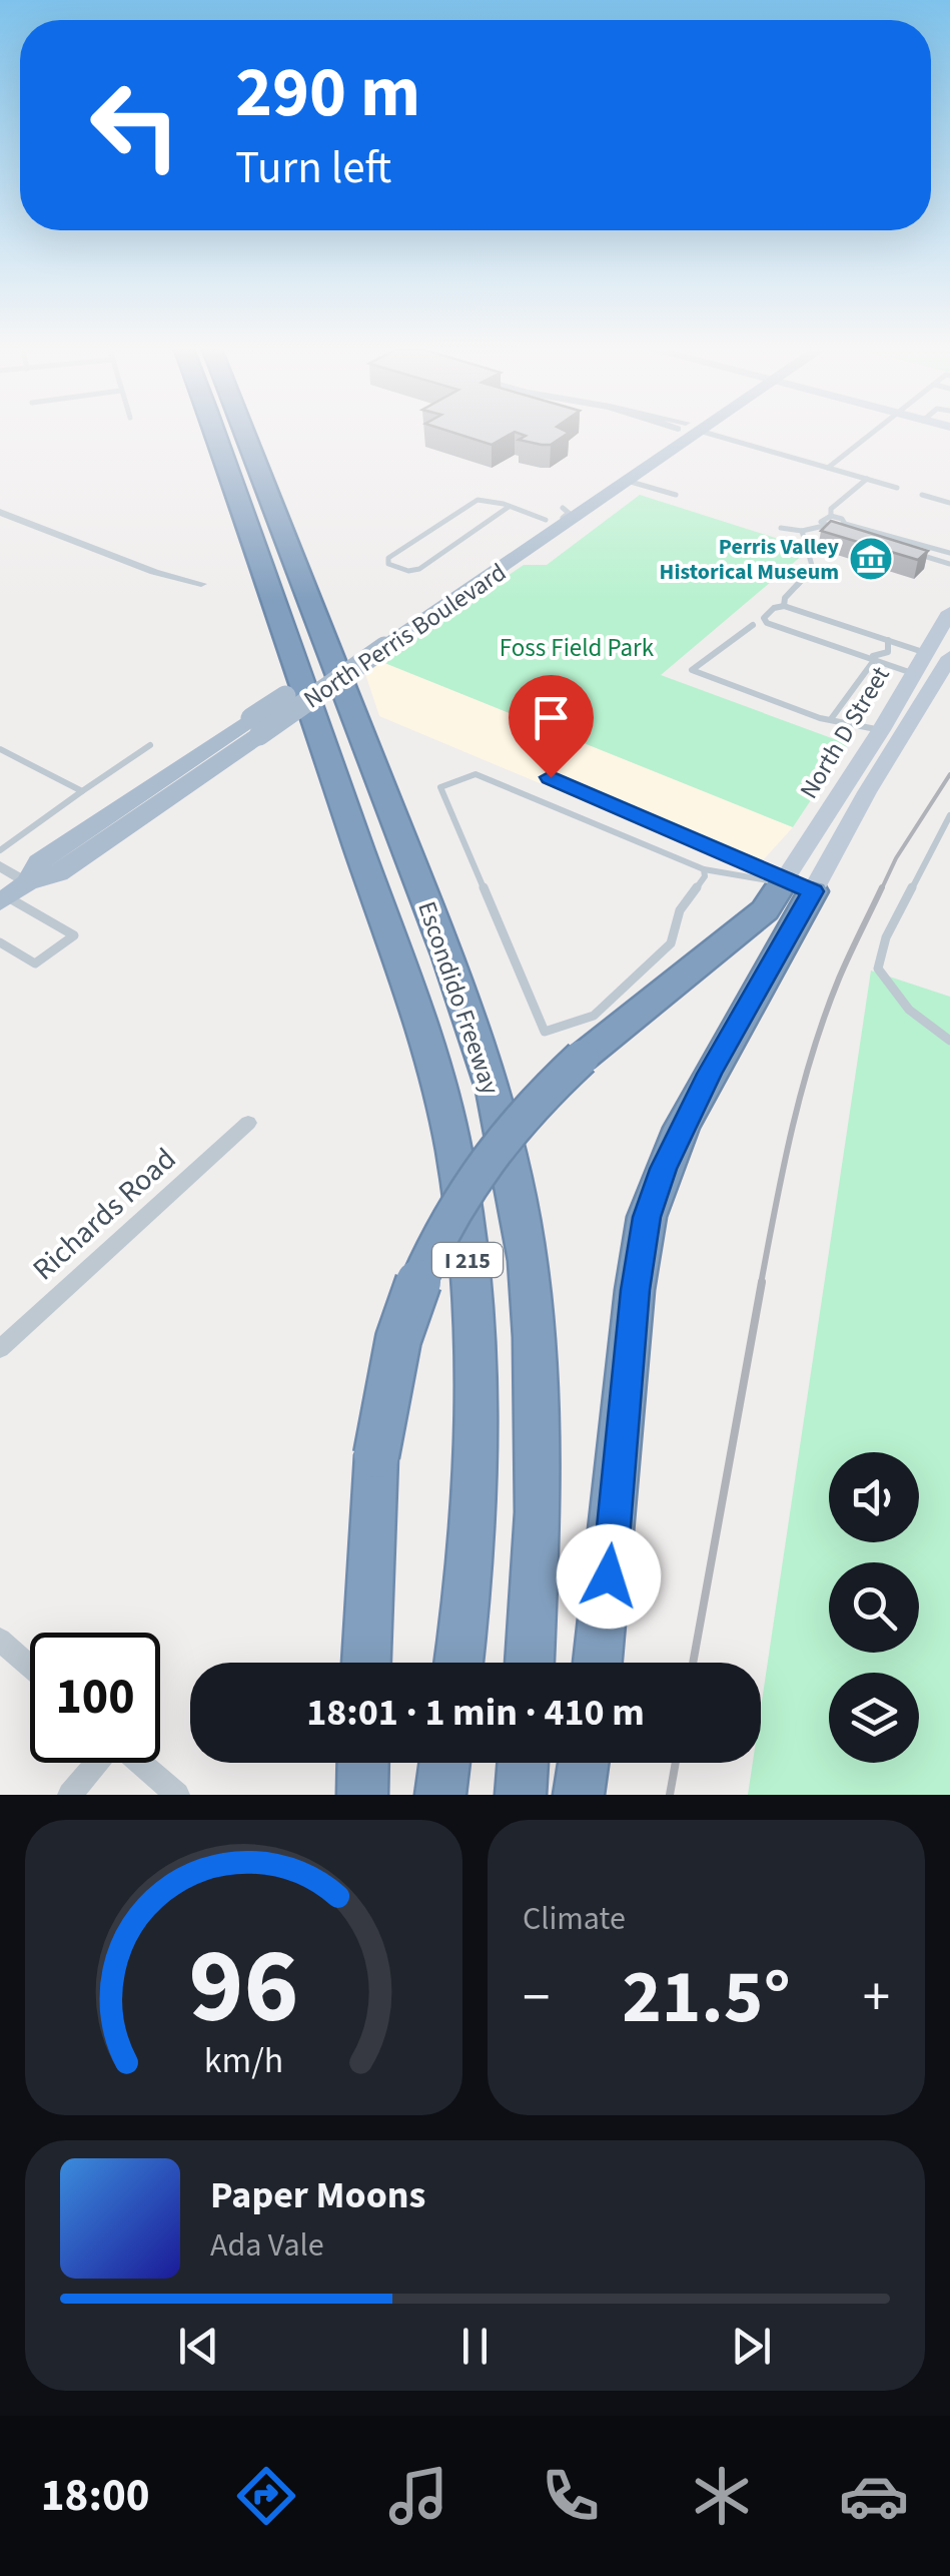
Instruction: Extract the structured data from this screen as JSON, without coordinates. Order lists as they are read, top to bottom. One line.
{"streets":{"highway":["Escondido Freeway","I 215"],"main road":["North Perris Boulevard","North D Street"],"street":["Richards Road"]},"parks":["Foss Field Park"],"places":{"museum":["Perris Valley Historical Museum"]},"page":{"turn":["290 m","Turn left"],"limit":"100","trip":"18:01 · 1 min · 410 m","tile":"Climate","heat":["−","21.5°","+"],"song":["Paper Moons","Ada Vale"],"tabs":"18:00","gauge":["96","km/h"]}}
